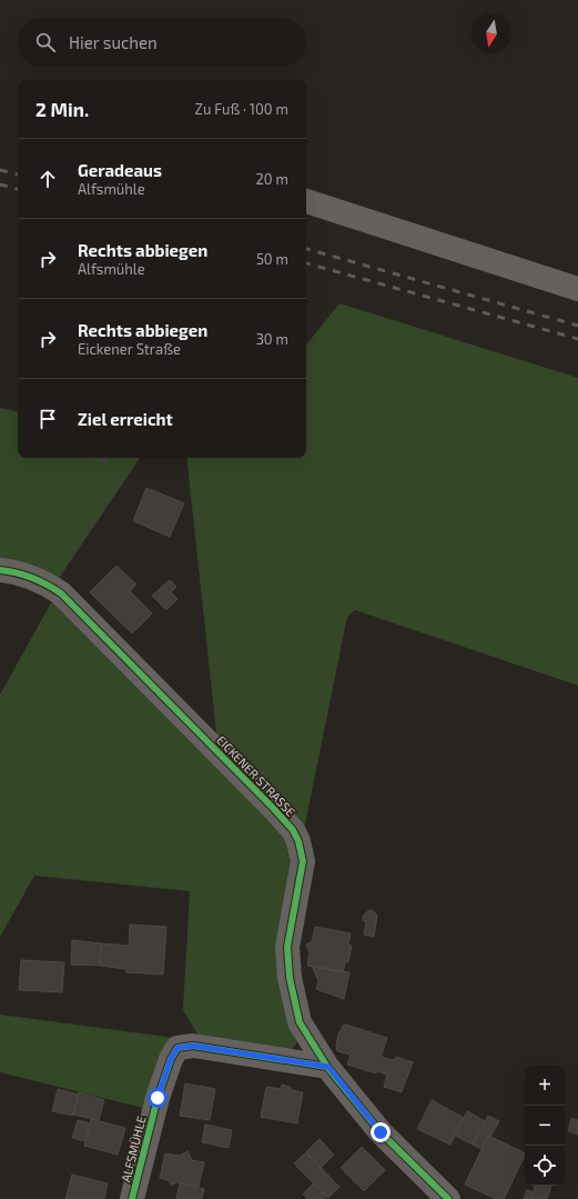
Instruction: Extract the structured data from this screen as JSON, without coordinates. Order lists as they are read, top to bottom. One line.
{"streets":{"street":["EICKENER STRASSE","ALFSMÜHLE"]},"crossings":[["EICKENER STRASSE","ALFSMÜHLE"]],"north":"bottom","page":{"search":"Hier suchen","heading":["2 Min.","Zu Fuß · 100 m"],"list":[["Geradeaus","Alfsmühle","20 m"],["Rechts abbiegen","Alfsmühle","50 m"],["Rechts abbiegen","Eickener Straße","30 m"],"Ziel erreicht"],"map_buttons":["+","−"]}}
